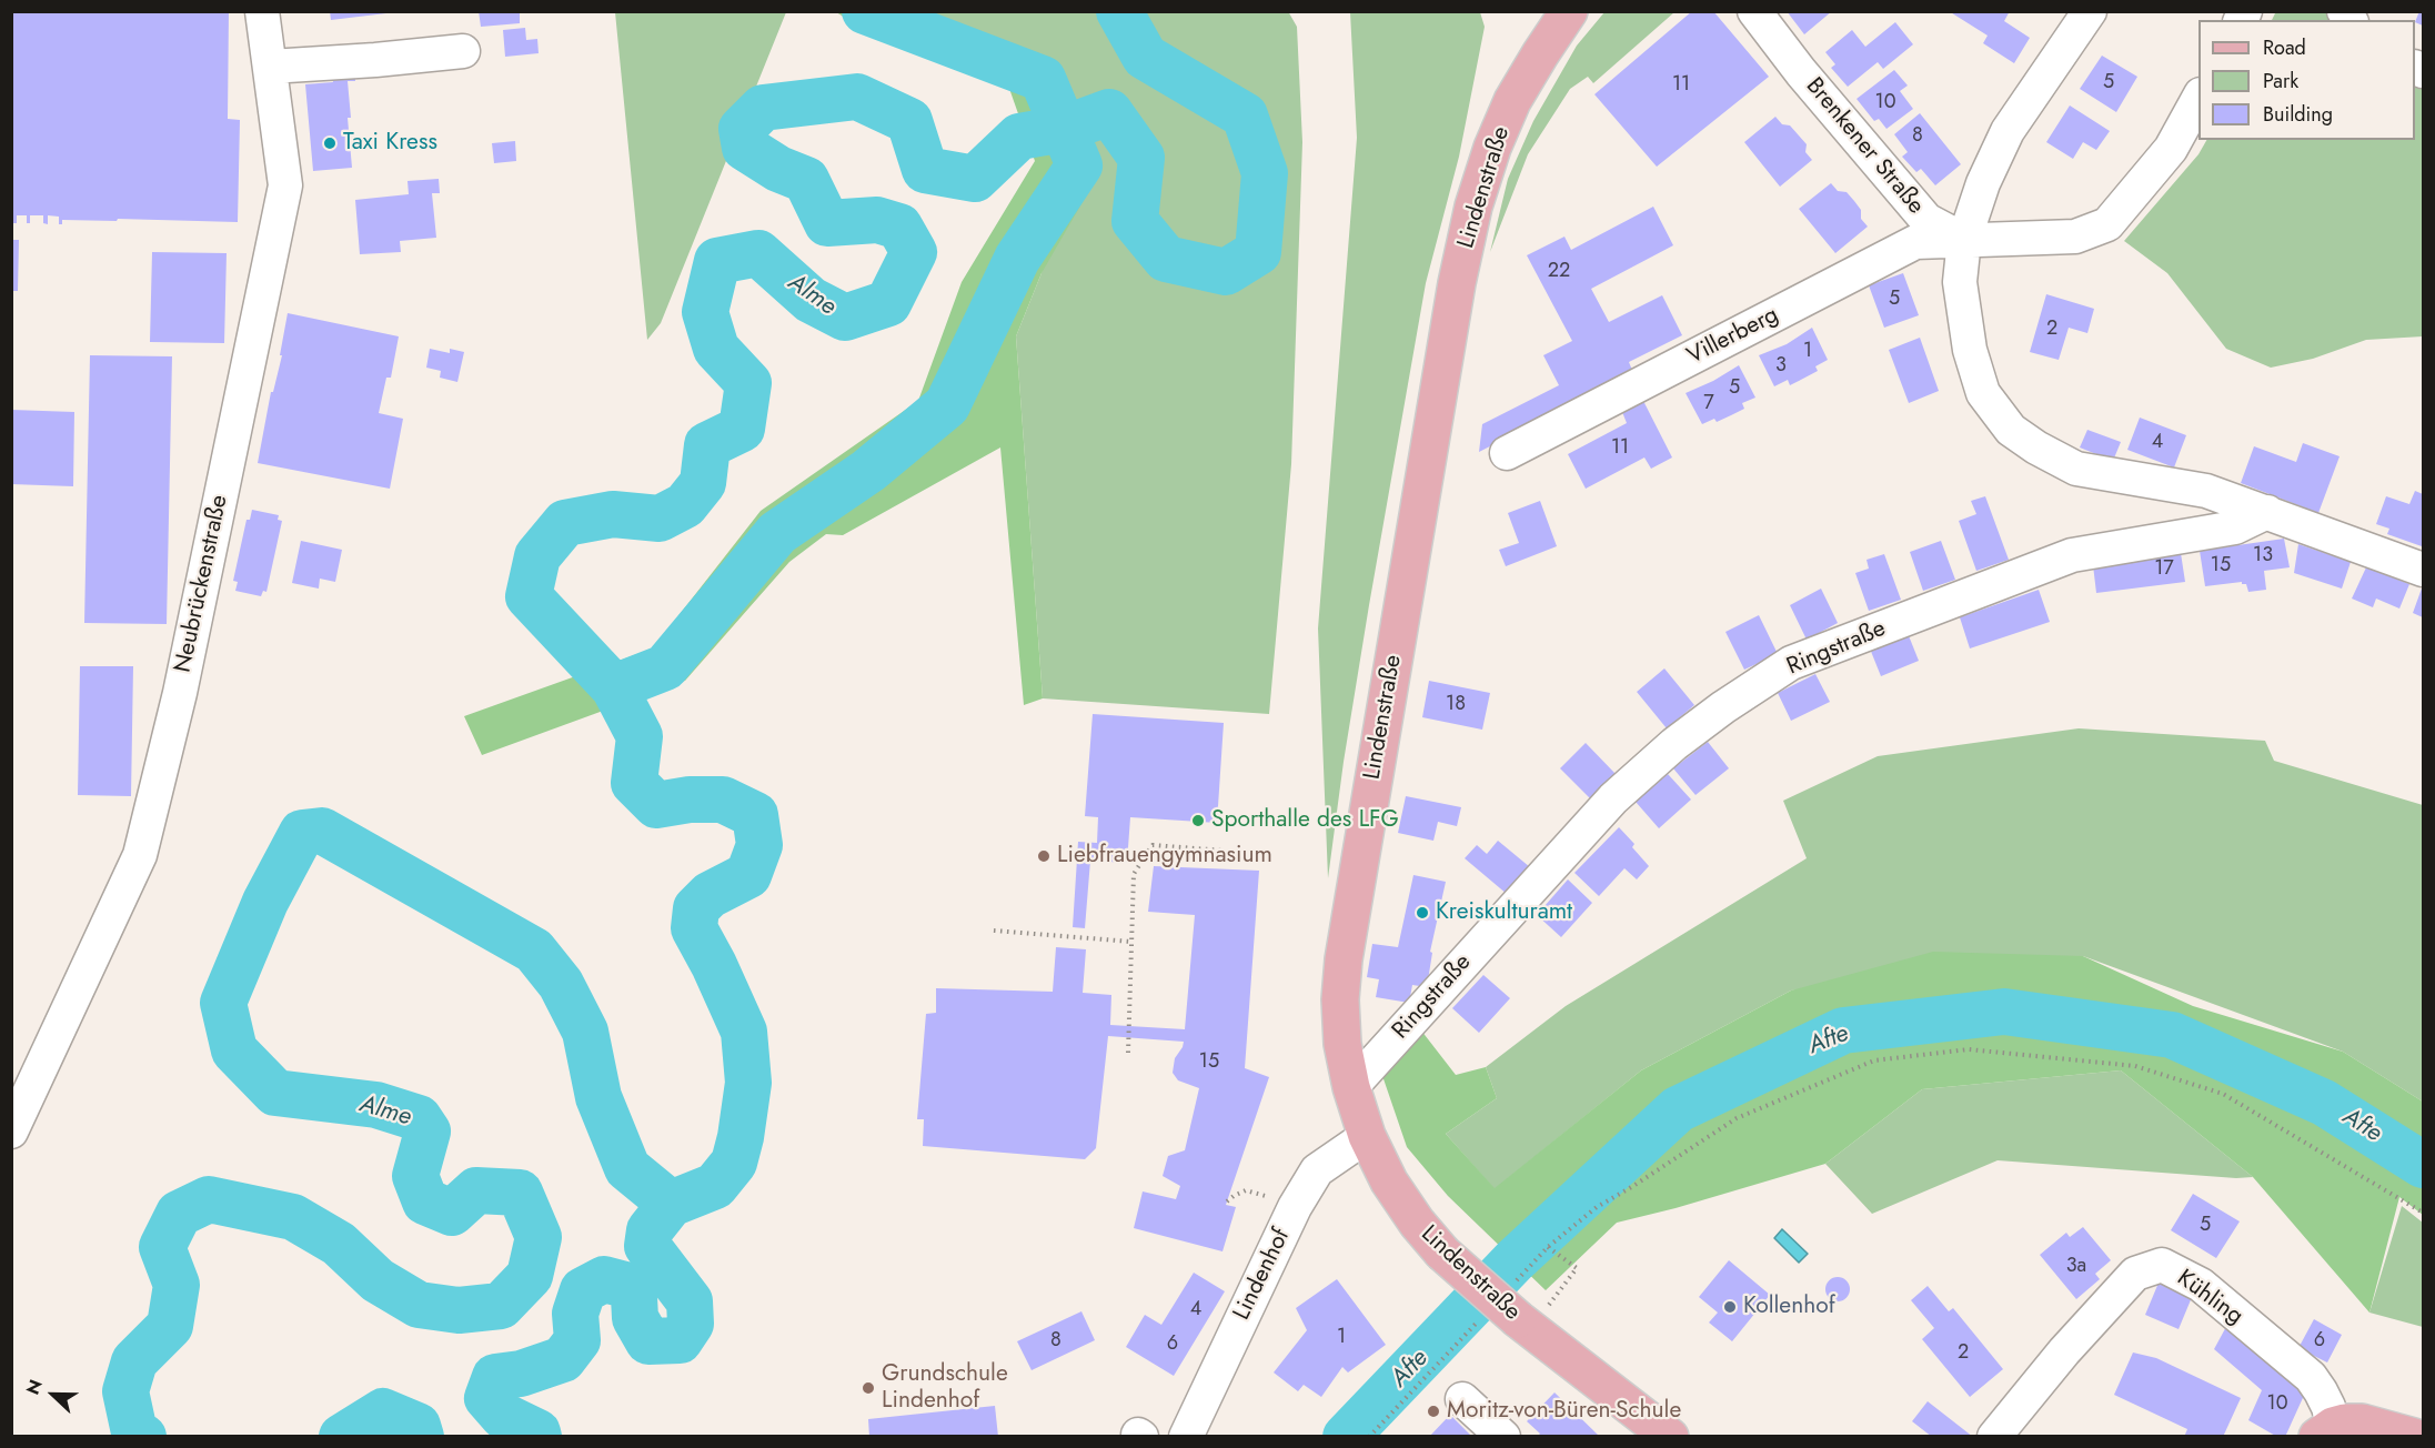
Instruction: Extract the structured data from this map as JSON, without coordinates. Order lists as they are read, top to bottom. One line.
{"streets":{"main road":["Lindenstraße"],"street":["Brenkener Straße","Villerberg","Neubrückenstraße","Ringstraße","Lindenhof","Kühling"]},"crossings":[["Brenkener Straße","Villerberg"],["Lindenstraße","Ringstraße"],["Lindenstraße","Lindenhof"]],"water":["Alme","Afte"],"places":["Taxi Kress","Sporthalle des LFG","Liebfrauengymnasium","Kreiskulturamt","Kollenhof","Grundschule Lindenhof","Moritz-von-Büren-Schule"],"house_numbers":["5","11","10","8","22","5","2","1","3","5","7","4","11","13","15","17","18","15","5","3a","4","1","8","6","6","2","10"],"legend":["Road","Park","Building"],"north":"left"}
